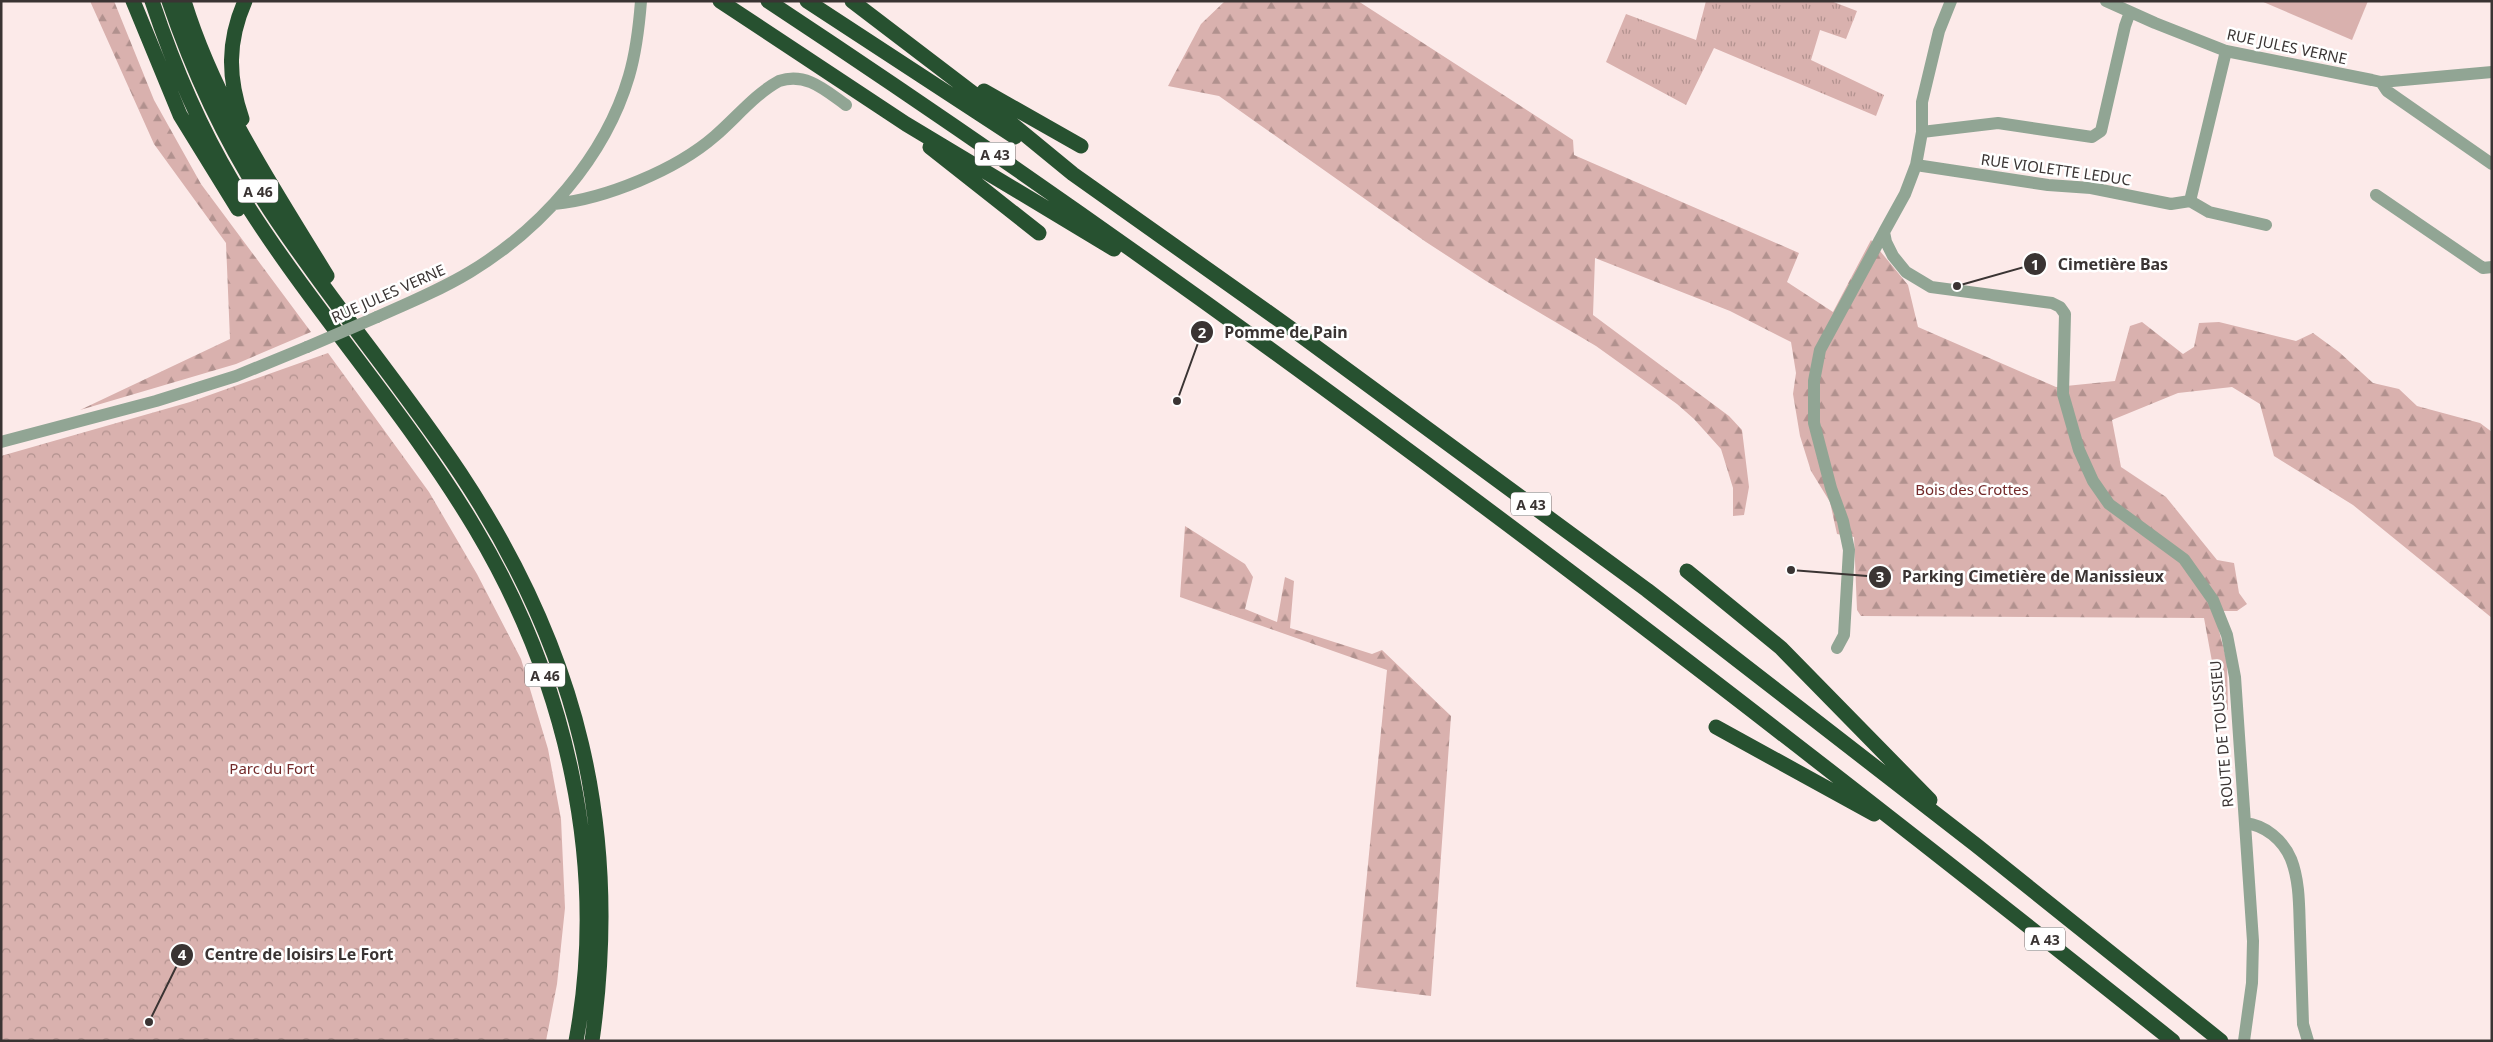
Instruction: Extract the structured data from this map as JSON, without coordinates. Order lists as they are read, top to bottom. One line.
{"streets":{"highway":["A 43","A 46"],"street":["RUE JULES VERNE","RUE VIOLETTE LEDUC","ROUTE DE TOUSSIEU"]},"parks":["Bois des Crottes","Parc du Fort"],"places":["Cimetière Bas","Pomme de Pain","Parking Cimetière de Manissieux","Centre de loisirs Le Fort"]}
